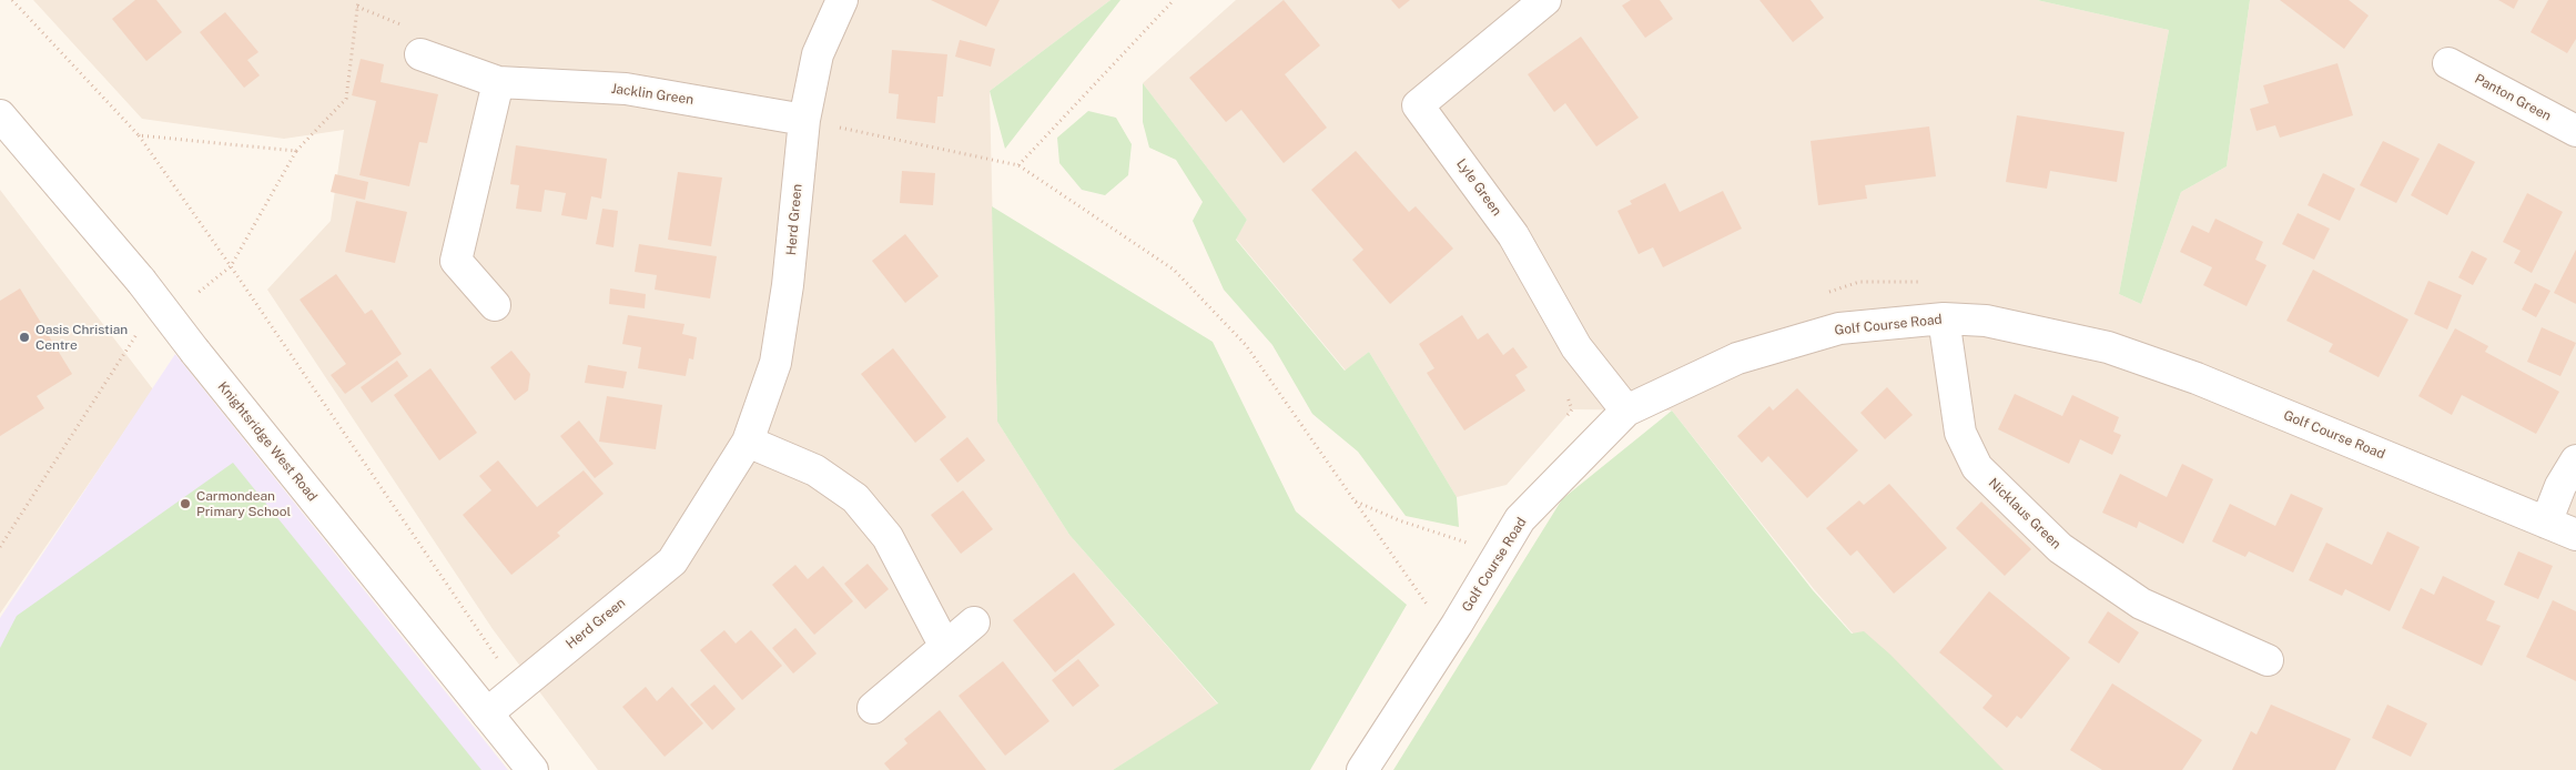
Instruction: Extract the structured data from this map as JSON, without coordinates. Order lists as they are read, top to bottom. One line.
{"streets":{"street":["Jacklin Green","Panton Green","Lyle Green","Herd Green","Golf Course Road","Knightsridge West Road","Nicklaus Green"]},"crossings":[["Jacklin Green","Herd Green"],["Lyle Green","Golf Course Road"],["Herd Green","Knightsridge West Road"],["Golf Course Road","Nicklaus Green"]],"places":["Oasis Christian Centre","Carmondean Primary School"]}
